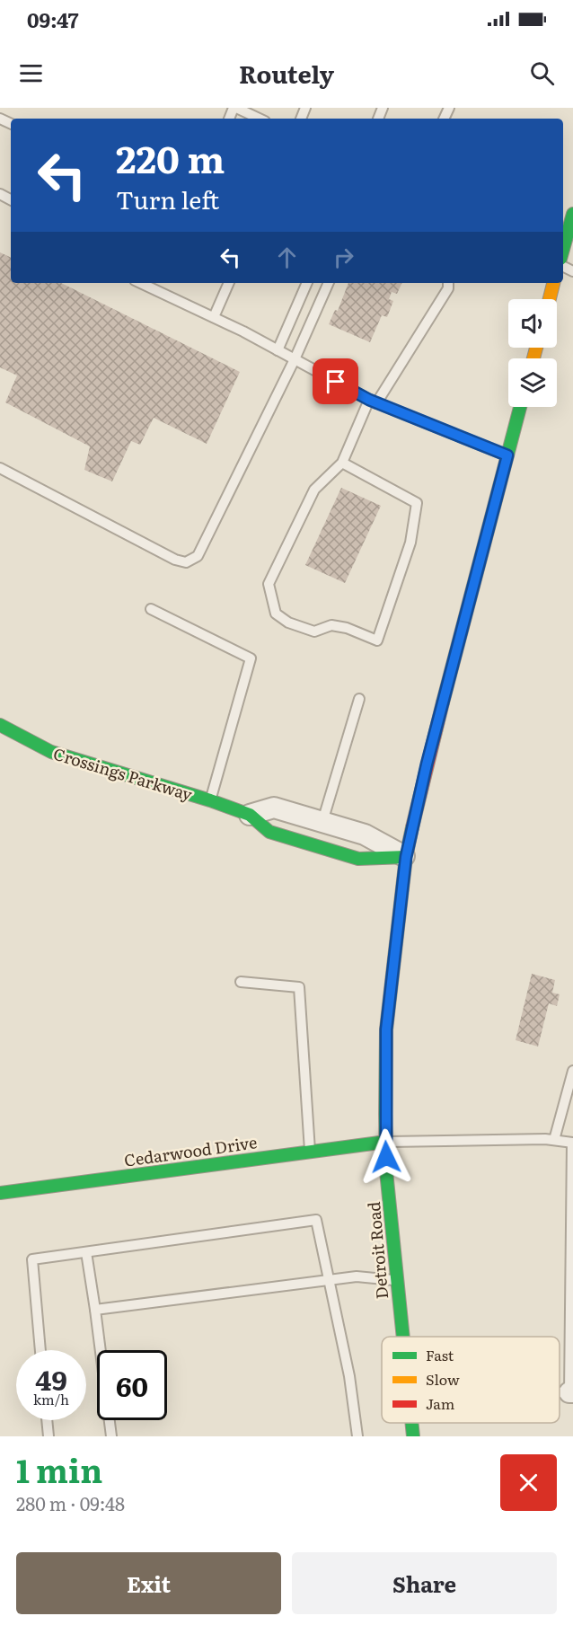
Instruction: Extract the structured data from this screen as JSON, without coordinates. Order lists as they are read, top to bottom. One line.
{"streets":{"main road":["Crossings Parkway","Cedarwood Drive","Detroit Road"]},"crossings":[["Crossings Parkway","Detroit Road"],["Cedarwood Drive","Detroit Road"]],"legend":["Fast","Slow","Jam"],"page":{"status":"09:47","header":"Routely","turn":["220 m","Turn left"],"speed":"49 km/h","limit":"60","heading":["1 min","280 m · 09:48"],"buttons":["Exit","Share"]}}
